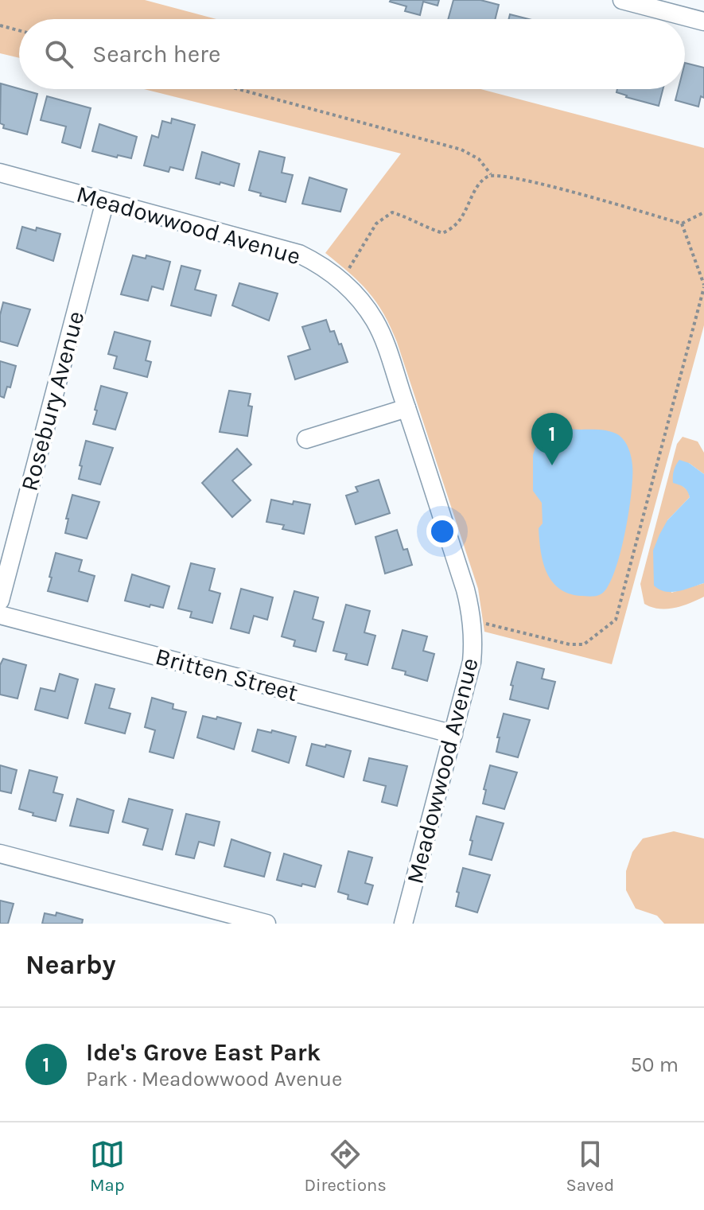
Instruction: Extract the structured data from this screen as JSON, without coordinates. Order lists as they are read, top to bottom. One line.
{"streets":{"street":["Meadowwood Avenue","Rosebury Avenue","Britten Street"]},"crossings":[["Meadowwood Avenue","Rosebury Avenue"],["Meadowwood Avenue","Britten Street"]],"page":{"search":"Search here","pins":"1","heading":"Nearby","list":[{"mark":"1","name":"Ide's Grove East Park","note":"Park · Meadowwood Avenue","value":"50 m"}],"nav":["Map","Directions","Saved"]}}
